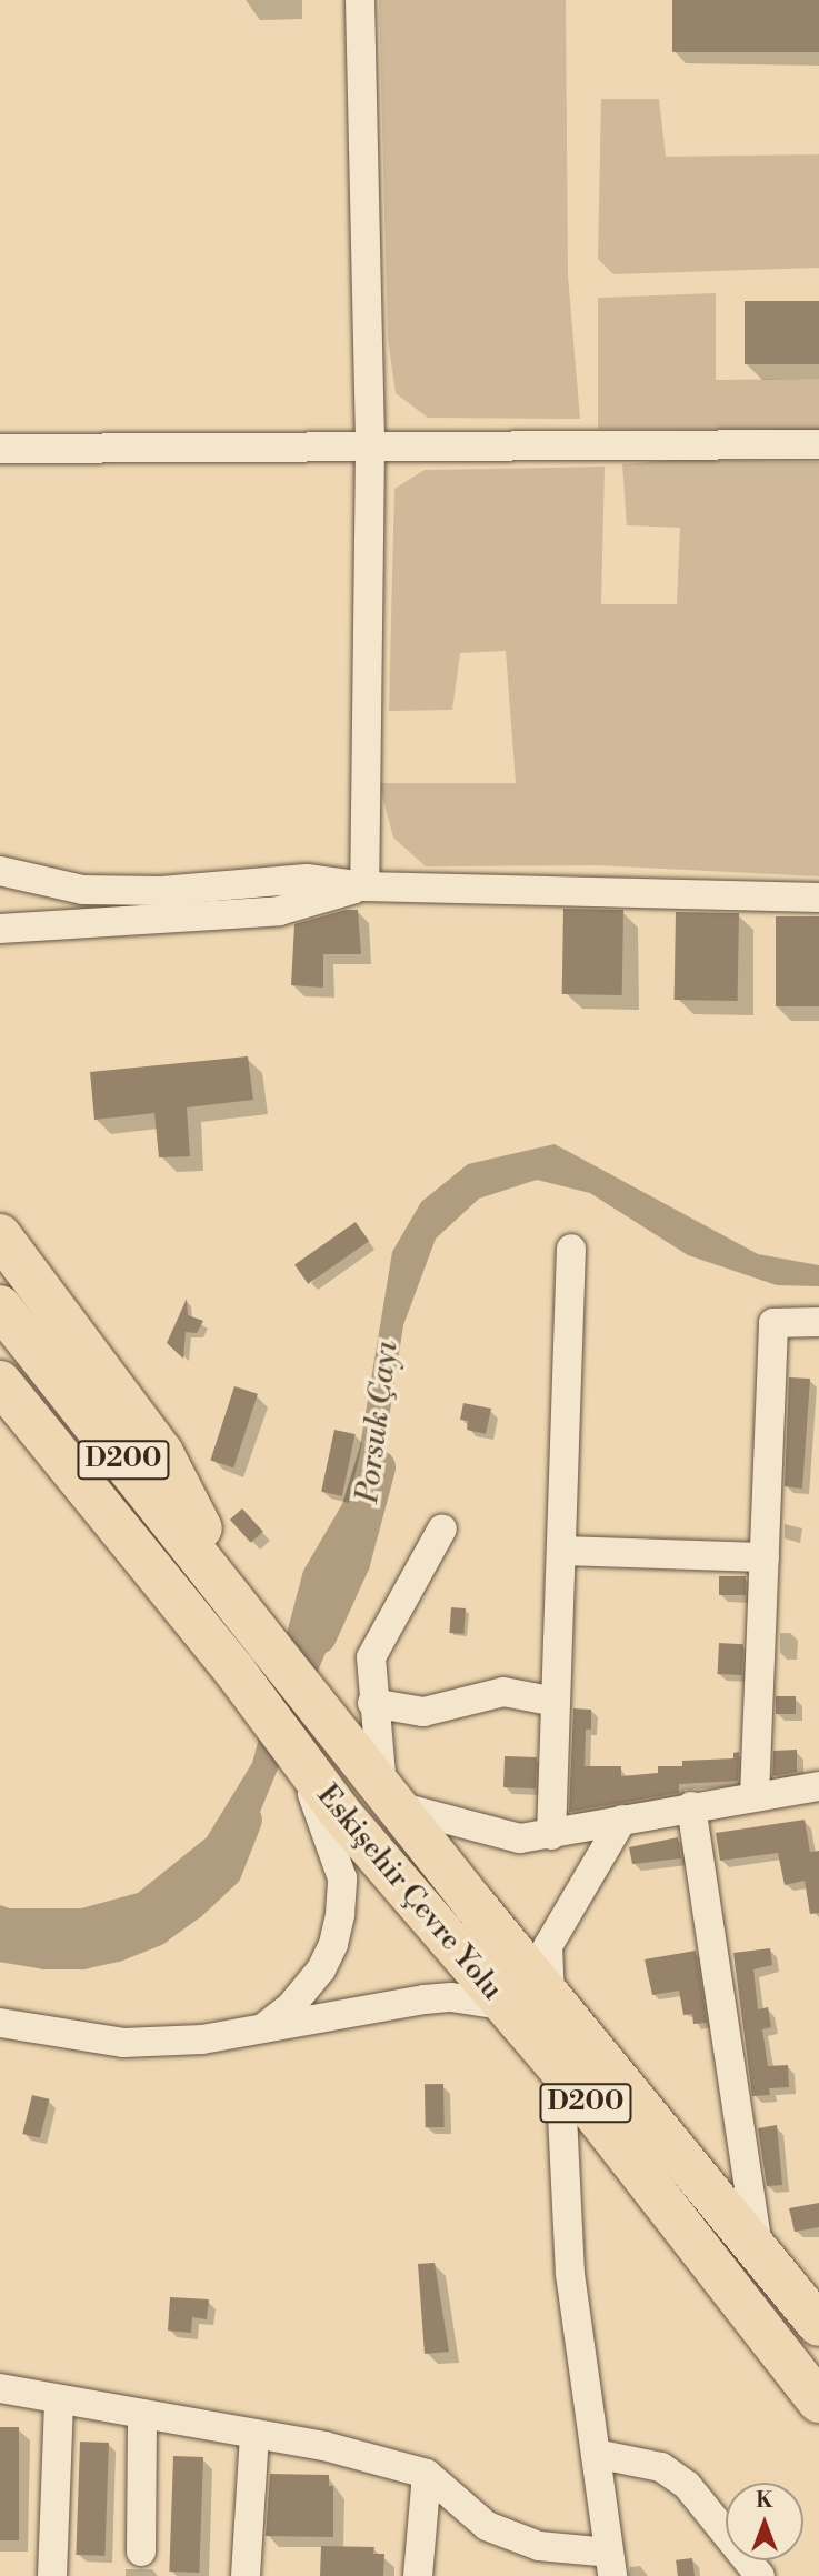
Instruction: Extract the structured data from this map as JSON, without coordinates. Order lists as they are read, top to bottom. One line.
{"streets":{"highway":["D200","Eskişehir Çevre Yolu"]},"water":["Porsuk Çayı"],"north":"top"}
